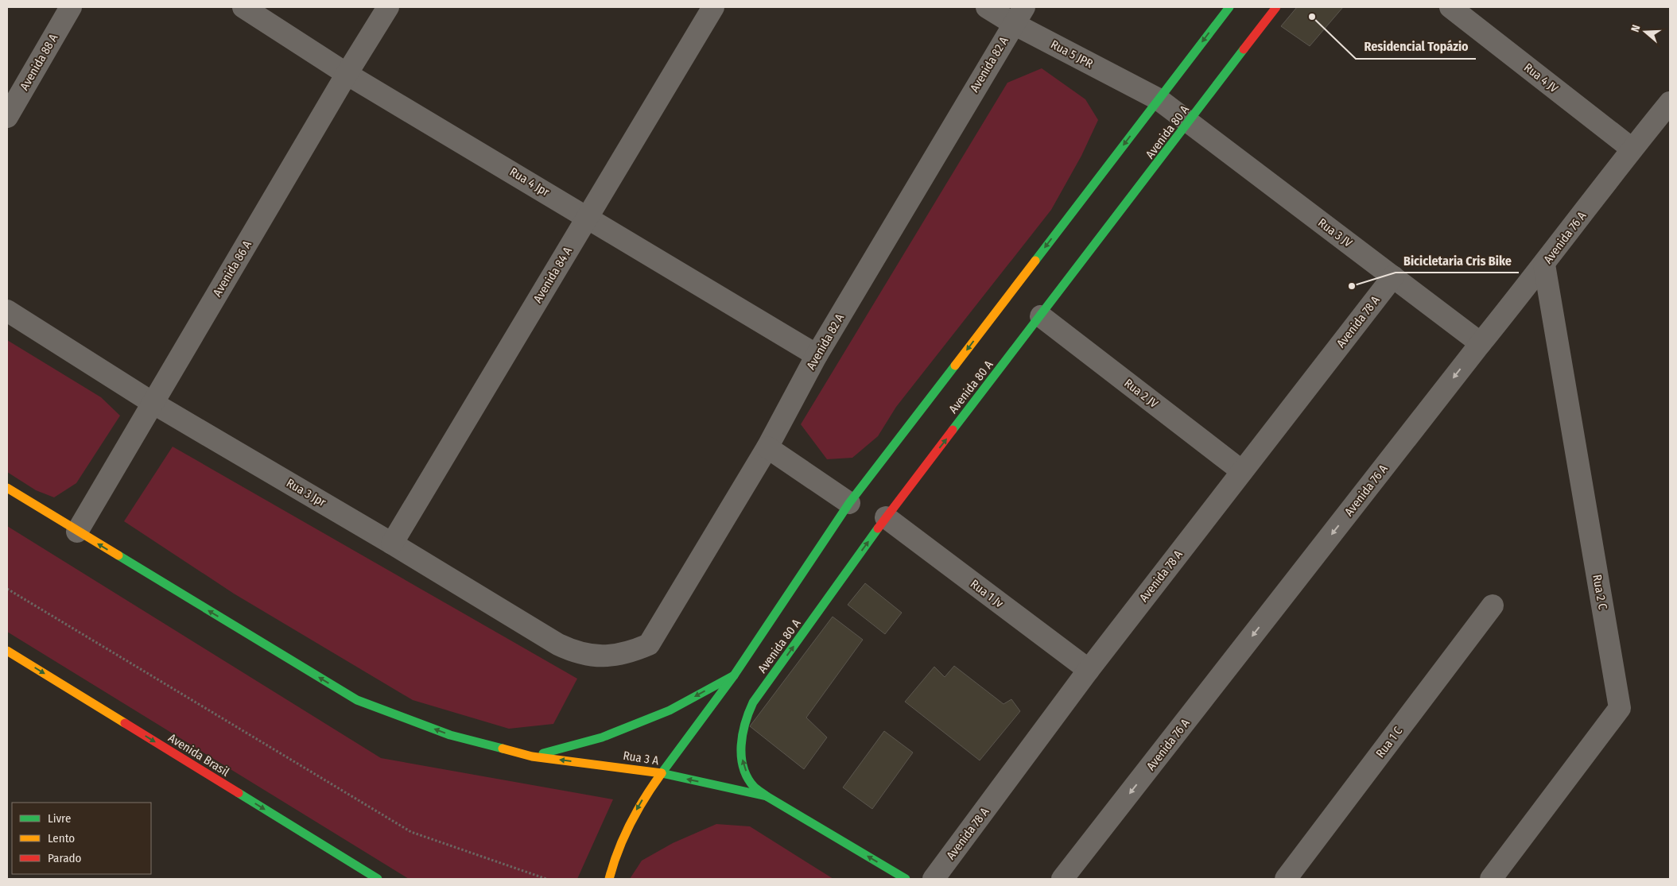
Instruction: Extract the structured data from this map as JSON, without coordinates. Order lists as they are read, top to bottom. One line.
{"streets":{"main road":["Avenida 80 A","Avenida Brasil","Rua 3 A"],"street":["Rua 5 JPR","Avenida 88 A","Avenida 82 A","Rua 4 JV","Rua 4 Jpr","Rua 3 JV","Avenida 76 A","Avenida 86 A","Avenida 84 A","Avenida 78 A","Rua 2 JV","Rua 3 Jpr","Rua 2 C","Rua 1 Jv","Rua 1 C"]},"crossings":[["Rua 5 JPR","Avenida 82 A"],["Rua 5 JPR","Avenida 80 A"],["Rua 5 JPR","Rua 3 JV"],["Avenida 82 A","Rua 4 Jpr"],["Avenida 82 A","Rua 3 Jpr"],["Rua 4 JV","Avenida 76 A"],["Avenida 80 A","Rua 3 JV"],["Avenida 80 A","Rua 2 JV"],["Avenida 80 A","Rua 1 Jv"],["Avenida 80 A","Rua 3 A"],["Rua 4 Jpr","Avenida 86 A"],["Rua 4 Jpr","Avenida 84 A"],["Rua 3 JV","Avenida 76 A"],["Rua 3 JV","Avenida 78 A"],["Avenida 76 A","Rua 2 C"],["Avenida 86 A","Rua 3 Jpr"],["Avenida 86 A","Rua 3 A"],["Avenida 84 A","Rua 3 Jpr"],["Avenida 78 A","Rua 2 JV"],["Avenida 78 A","Rua 1 Jv"]],"one_way":["Avenida 76 A","Avenida Brasil","Rua 3 A"],"places":["Residencial Topázio","Bicicletaria Cris Bike"],"legend":["Livre","Lento","Parado"],"north":"left"}
